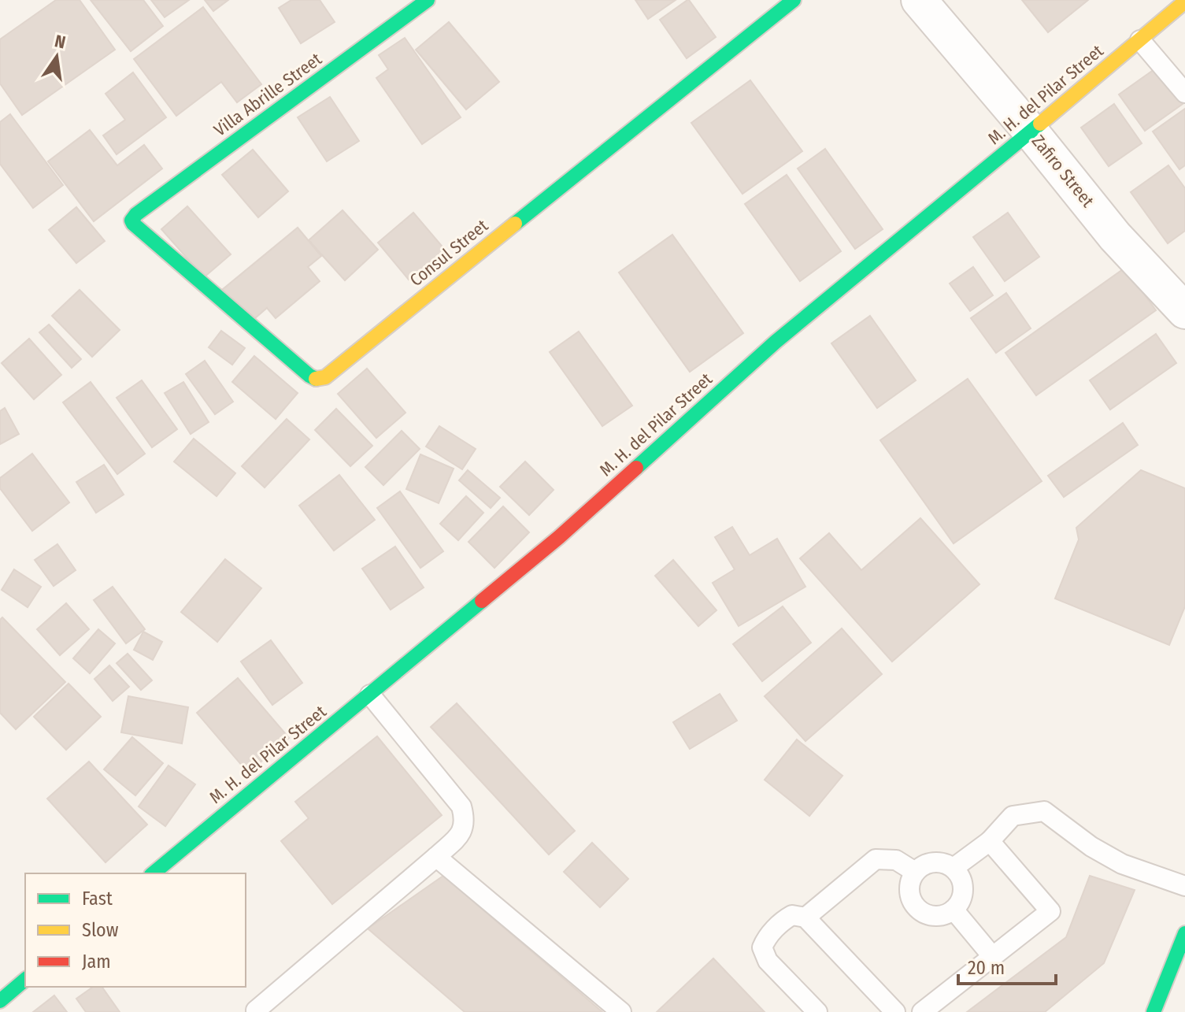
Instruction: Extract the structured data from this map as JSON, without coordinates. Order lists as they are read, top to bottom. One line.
{"streets":{"main road":["Villa Abrille Street","M. H. del Pilar Street","Consul Street"],"street":["Zafiro Street"]},"crossings":[["Villa Abrille Street","Consul Street"],["M. H. del Pilar Street","Zafiro Street"]],"legend":["Fast","Slow","Jam"],"scale_bar":"20 m","north":"top"}
